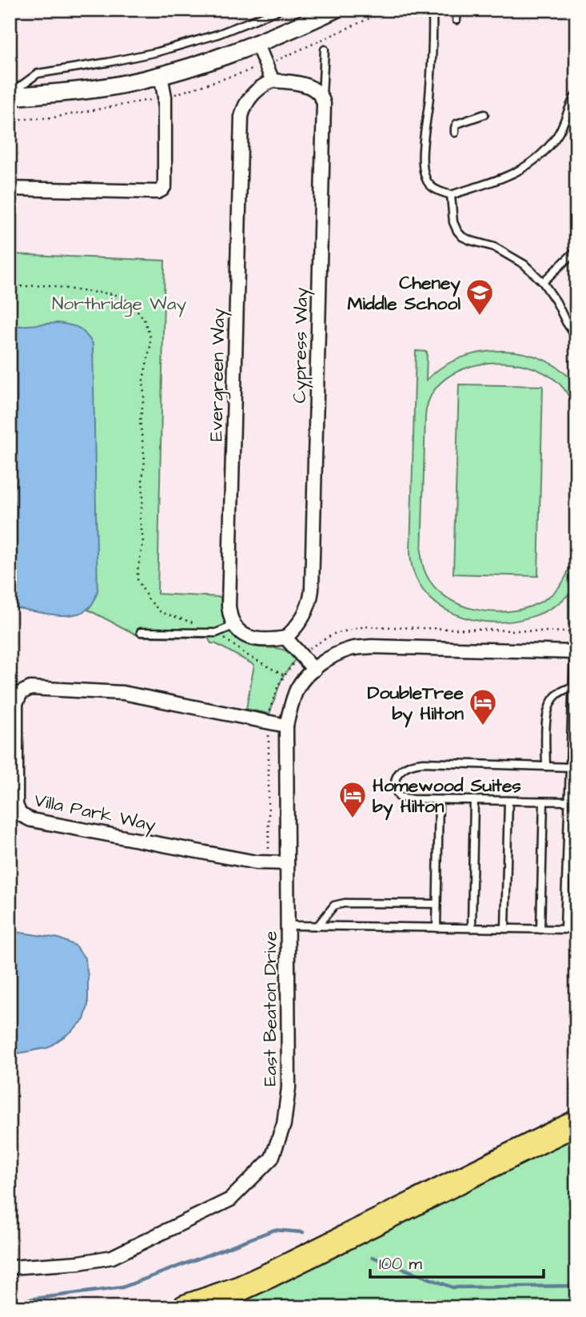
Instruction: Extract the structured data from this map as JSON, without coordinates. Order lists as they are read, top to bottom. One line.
{"streets":{"street":["Cypress Way","Evergreen Way","Villa Park Way","East Beaton Drive"]},"crossings":[["Villa Park Way","East Beaton Drive"]],"parks":["Northridge Way"],"places":{"school or university":["Cheney Middle School"],"hotel":["DoubleTree by Hilton","Homewood Suites by Hilton"]},"scale_bar":"100 m"}
